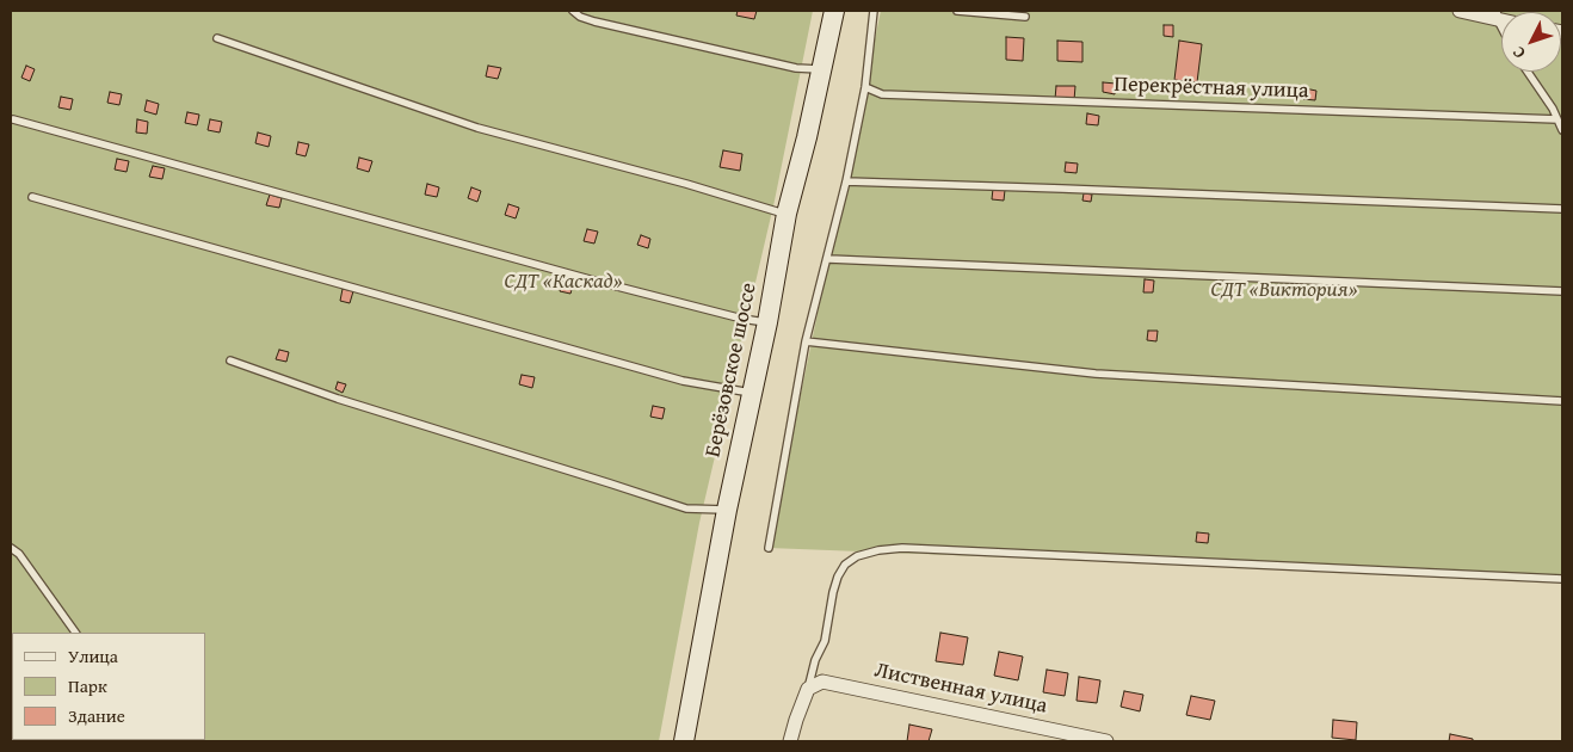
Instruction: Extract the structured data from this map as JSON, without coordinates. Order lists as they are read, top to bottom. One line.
{"streets":{"street":["Берёзовское шоссе","Лиственная улица"],"lane":["Перекрёстная улица"]},"parks":["СДТ «Каскад»","СДТ «Виктория»"],"legend":["Улица","Парк","Здание"],"north":"bottom left"}
